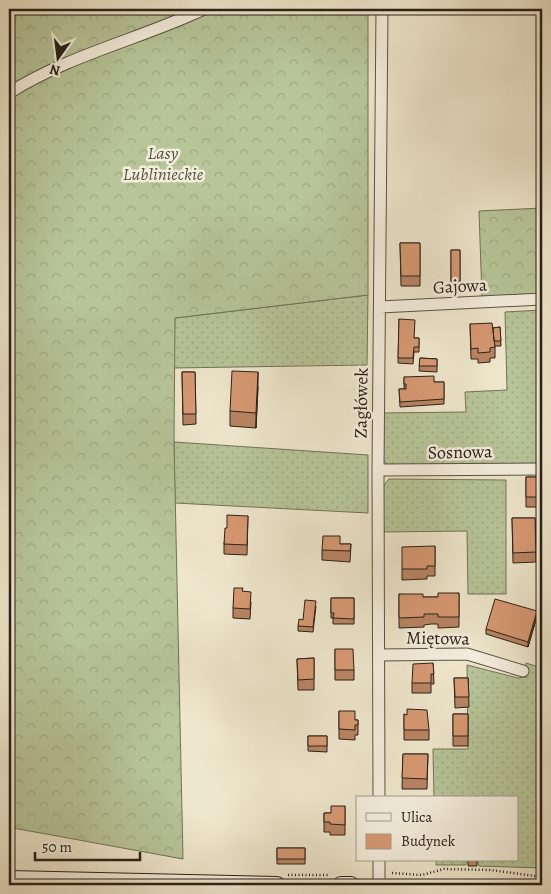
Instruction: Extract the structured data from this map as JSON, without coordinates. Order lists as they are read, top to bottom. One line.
{"streets":{"street":["Gajowa","Zagłówek","Sosnowa","Miętowa"]},"crossings":[["Gajowa","Zagłówek"],["Zagłówek","Sosnowa"],["Zagłówek","Miętowa"]],"parks":["Lasy Lublinieckie"],"legend":["Ulica","Budynek"],"scale_bar":"50 m","north":"bottom"}
